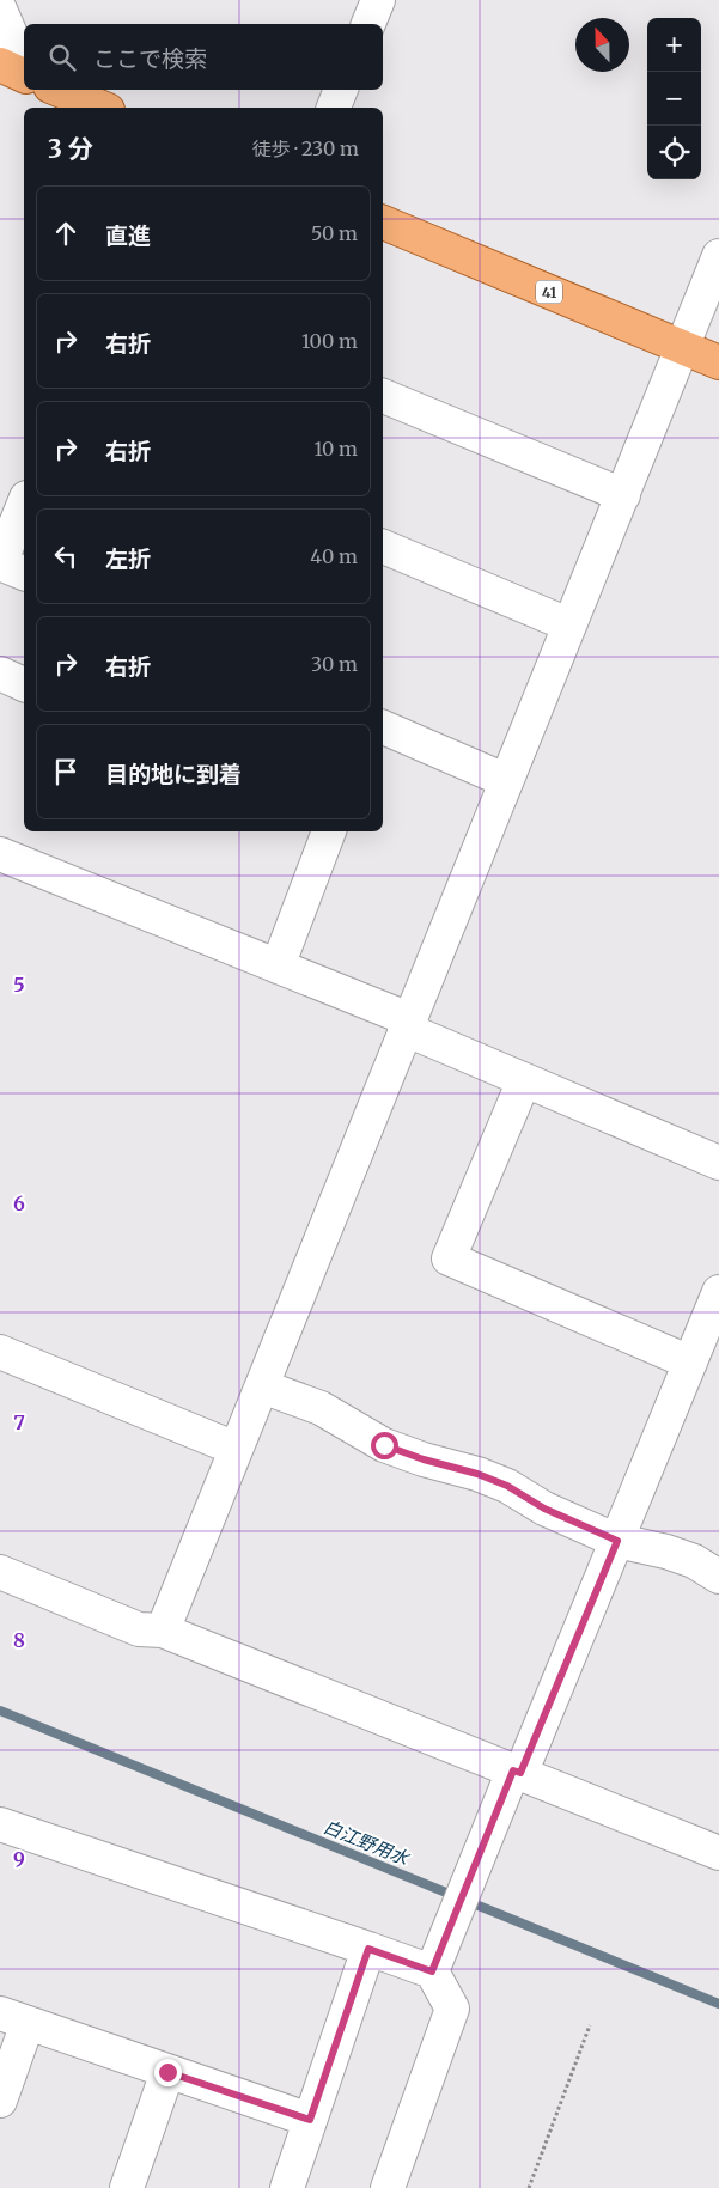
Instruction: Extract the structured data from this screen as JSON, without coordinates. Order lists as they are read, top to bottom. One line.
{"streets":{"main road":["41"]},"water":["白江野用水"],"north":"top","page":{"map_buttons":["+","−"],"search":"ここで検索","heading":["3 分","徒歩 · 230 m"],"list":[["直進","50 m"],["右折","100 m"],["右折","10 m"],["左折","40 m"],["右折","30 m"],"目的地に到着"]},"grid":{"rows":["5","6","7","8","9"]}}
